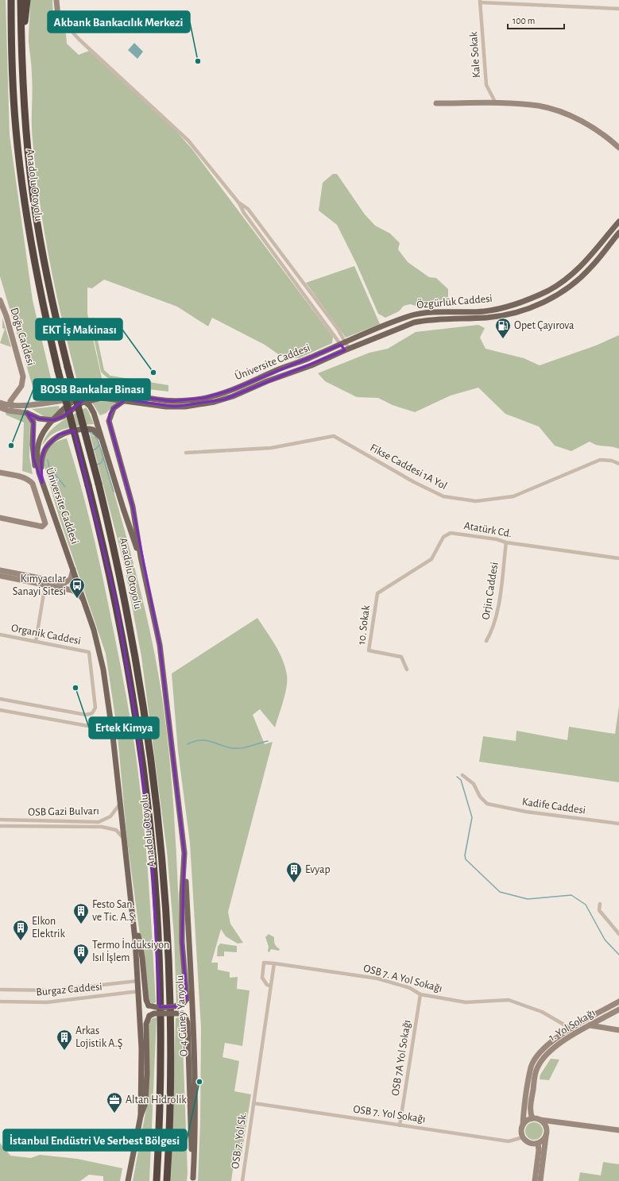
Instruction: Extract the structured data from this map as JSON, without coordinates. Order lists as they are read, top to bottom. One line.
{"streets":{"highway":["Anadolu Otoyolu"],"main road":["Özgürlük Caddesi","Üniversite Caddesi","O-4 Güney Yanyolu"],"street":["Kale Sokak","Doğu Caddesi","Fikse Caddesi 1A Yol","Atatürk Cd.","Orjin Caddesi","10. Sokak","Organik Caddesi","Kadife Caddesi","OSB Gazi Bulvarı","OSB 7. A Yol Sokağı","Burgaz Caddesi","1. Yol Sokağı","OSB 7A Yol Sokağı","OSB 7. Yol Sokağı","OSB 7. Yol Sk."]},"crossings":[["Özgürlük Caddesi","Üniversite Caddesi"],["Üniversite Caddesi","OSB Gazi Bulvarı"],["Atatürk Cd.","Orjin Caddesi"],["Atatürk Cd.","10. Sokak"],["OSB 7. A Yol Sokağı","1. Yol Sokağı"],["OSB 7. A Yol Sokağı","OSB 7A Yol Sokağı"],["1. Yol Sokağı","OSB 7. Yol Sokağı"],["OSB 7A Yol Sokağı","OSB 7. Yol Sokağı"],["OSB 7. Yol Sokağı","OSB 7. Yol Sk."]],"places":{"other":["Akbank Bankacılık Merkezi","EKT İş Makinası","BOSB Bankalar Binası","Ertek Kimya","İstanbul Endüstri Ve Serbest Bölgesi"],"fuel station":["Opet Çayırova"],"bus stop":["Kimyacılar Sanayi Sitesi"],"building":["Evyap","Festo San. ve Tic. A.Ş.","Elkon Elektrik","Termo İndüksiyon Isıl İşlem","Arkas Lojistik A.Ş"],"office":["Altan Hidrolik"]},"scale_bar":"100 m"}
